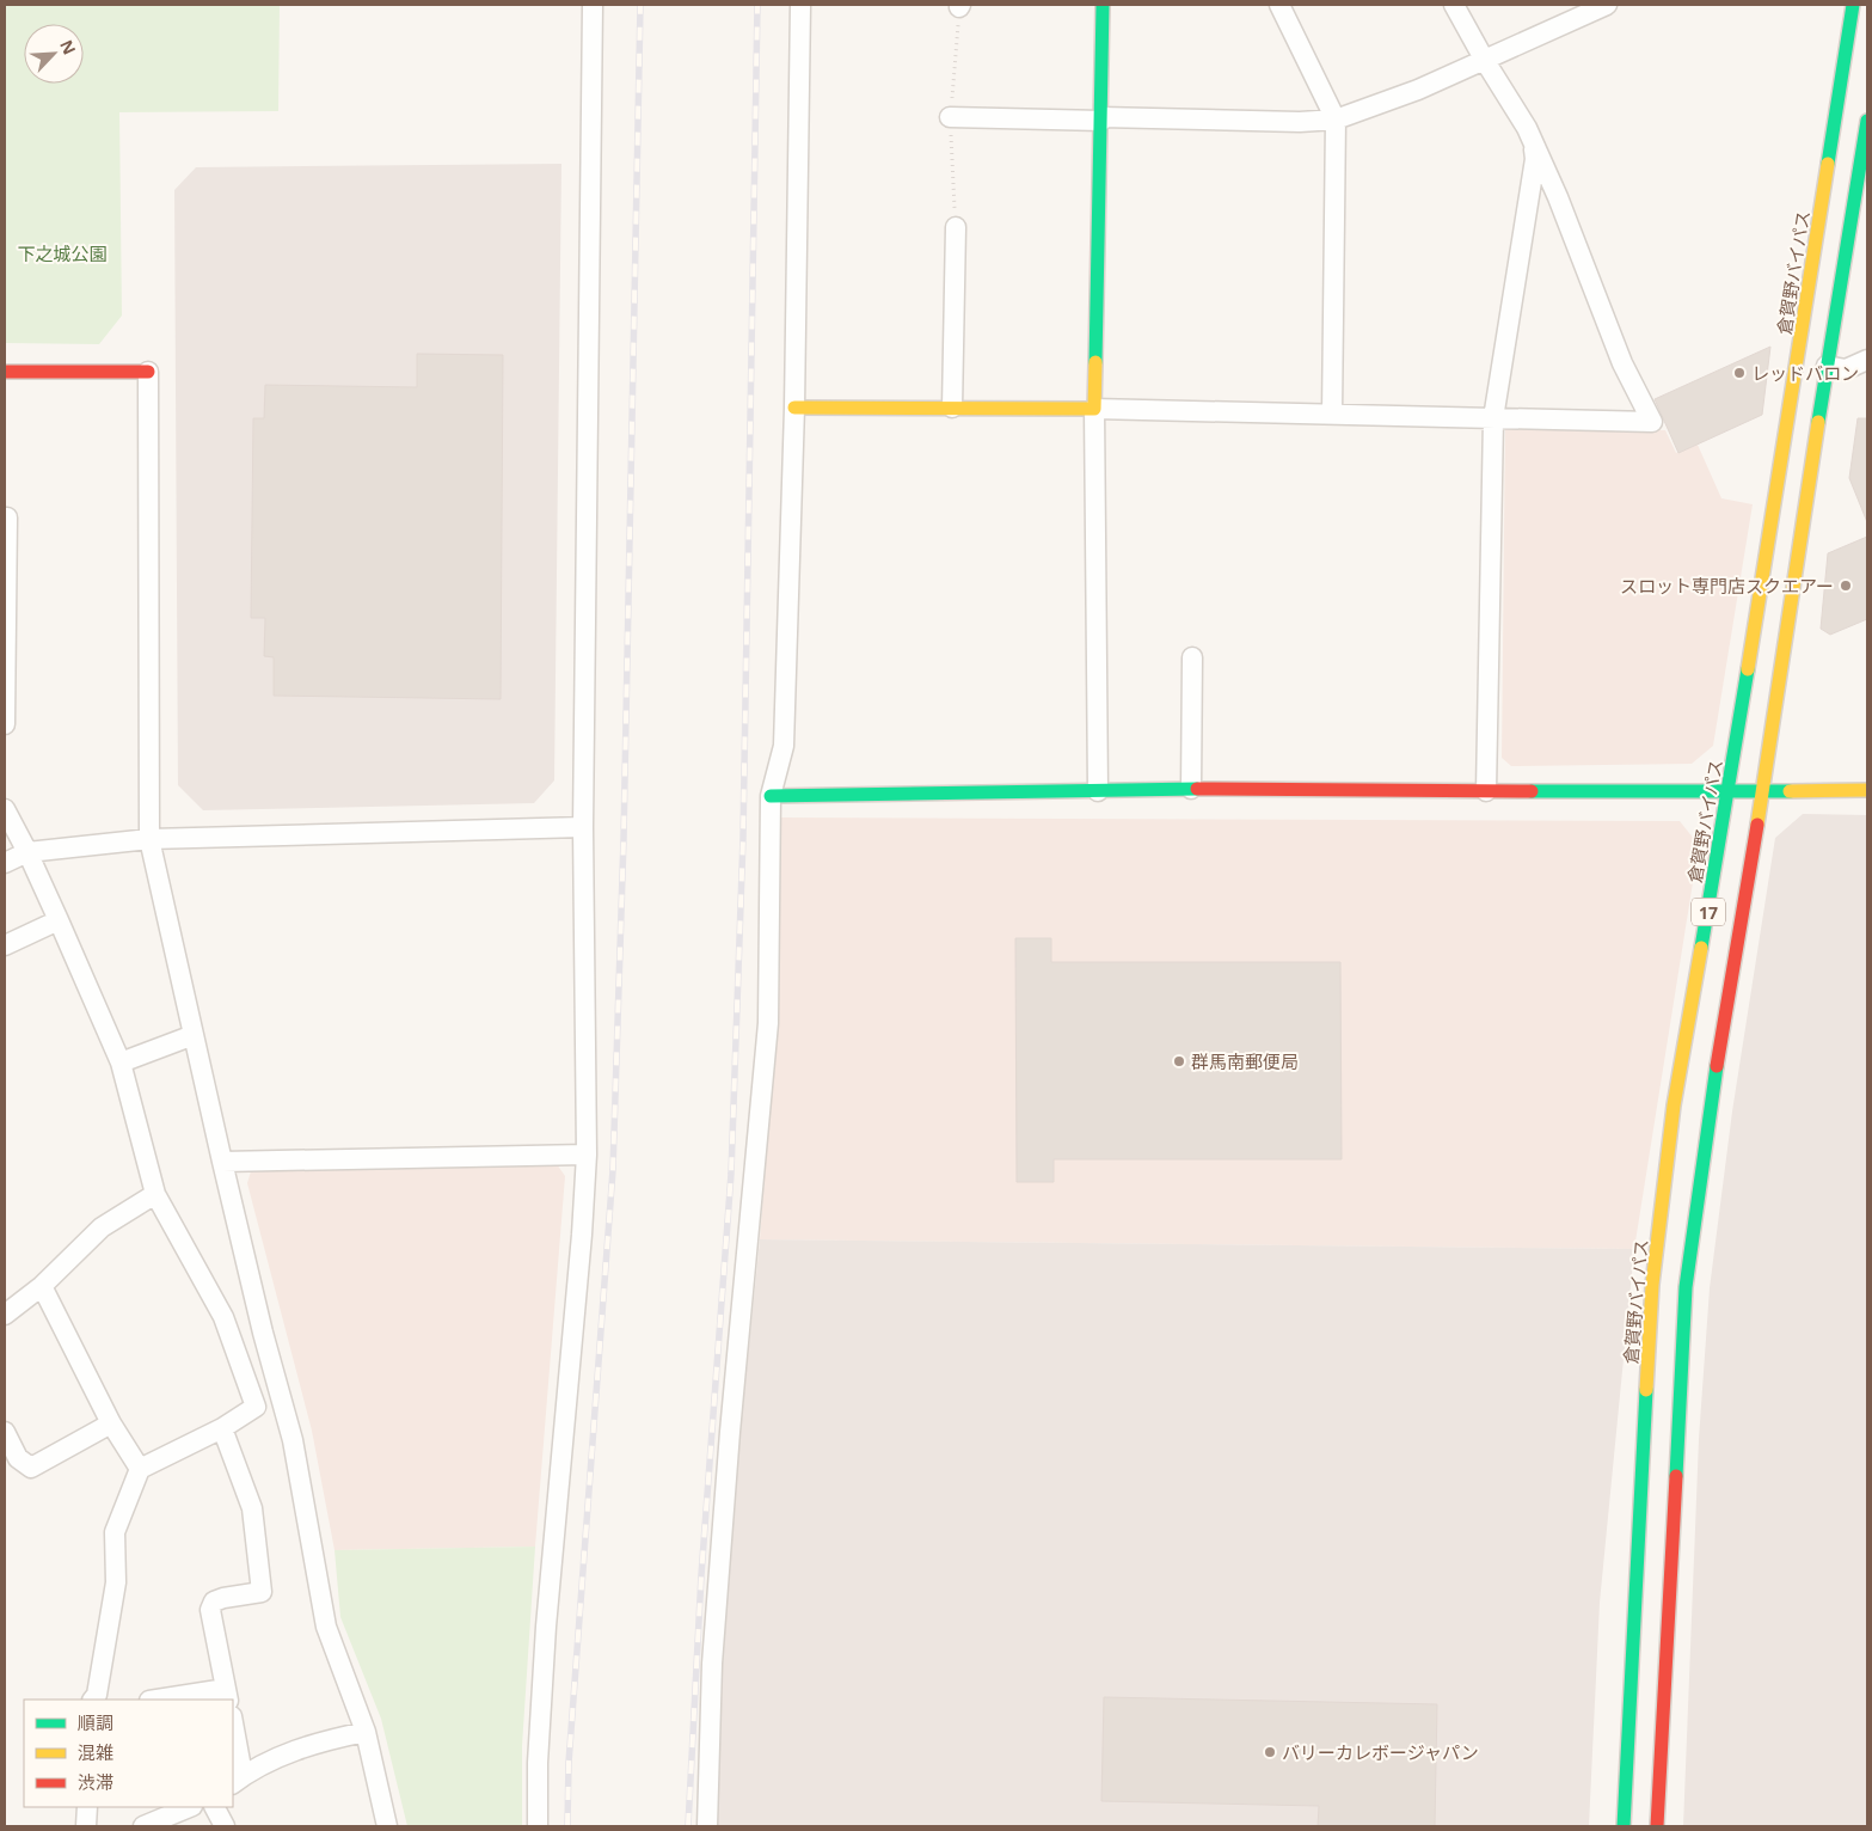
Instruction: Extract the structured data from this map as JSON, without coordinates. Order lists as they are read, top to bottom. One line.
{"streets":{"main road":["倉賀野バイパス","17"]},"parks":["下之城公園"],"places":["レッドバロン","スロット専門店スクエアー","群馬南郵便局","バリーカレボージャパン"],"legend":["順調","混雑","渋滞"],"north":"top right"}
